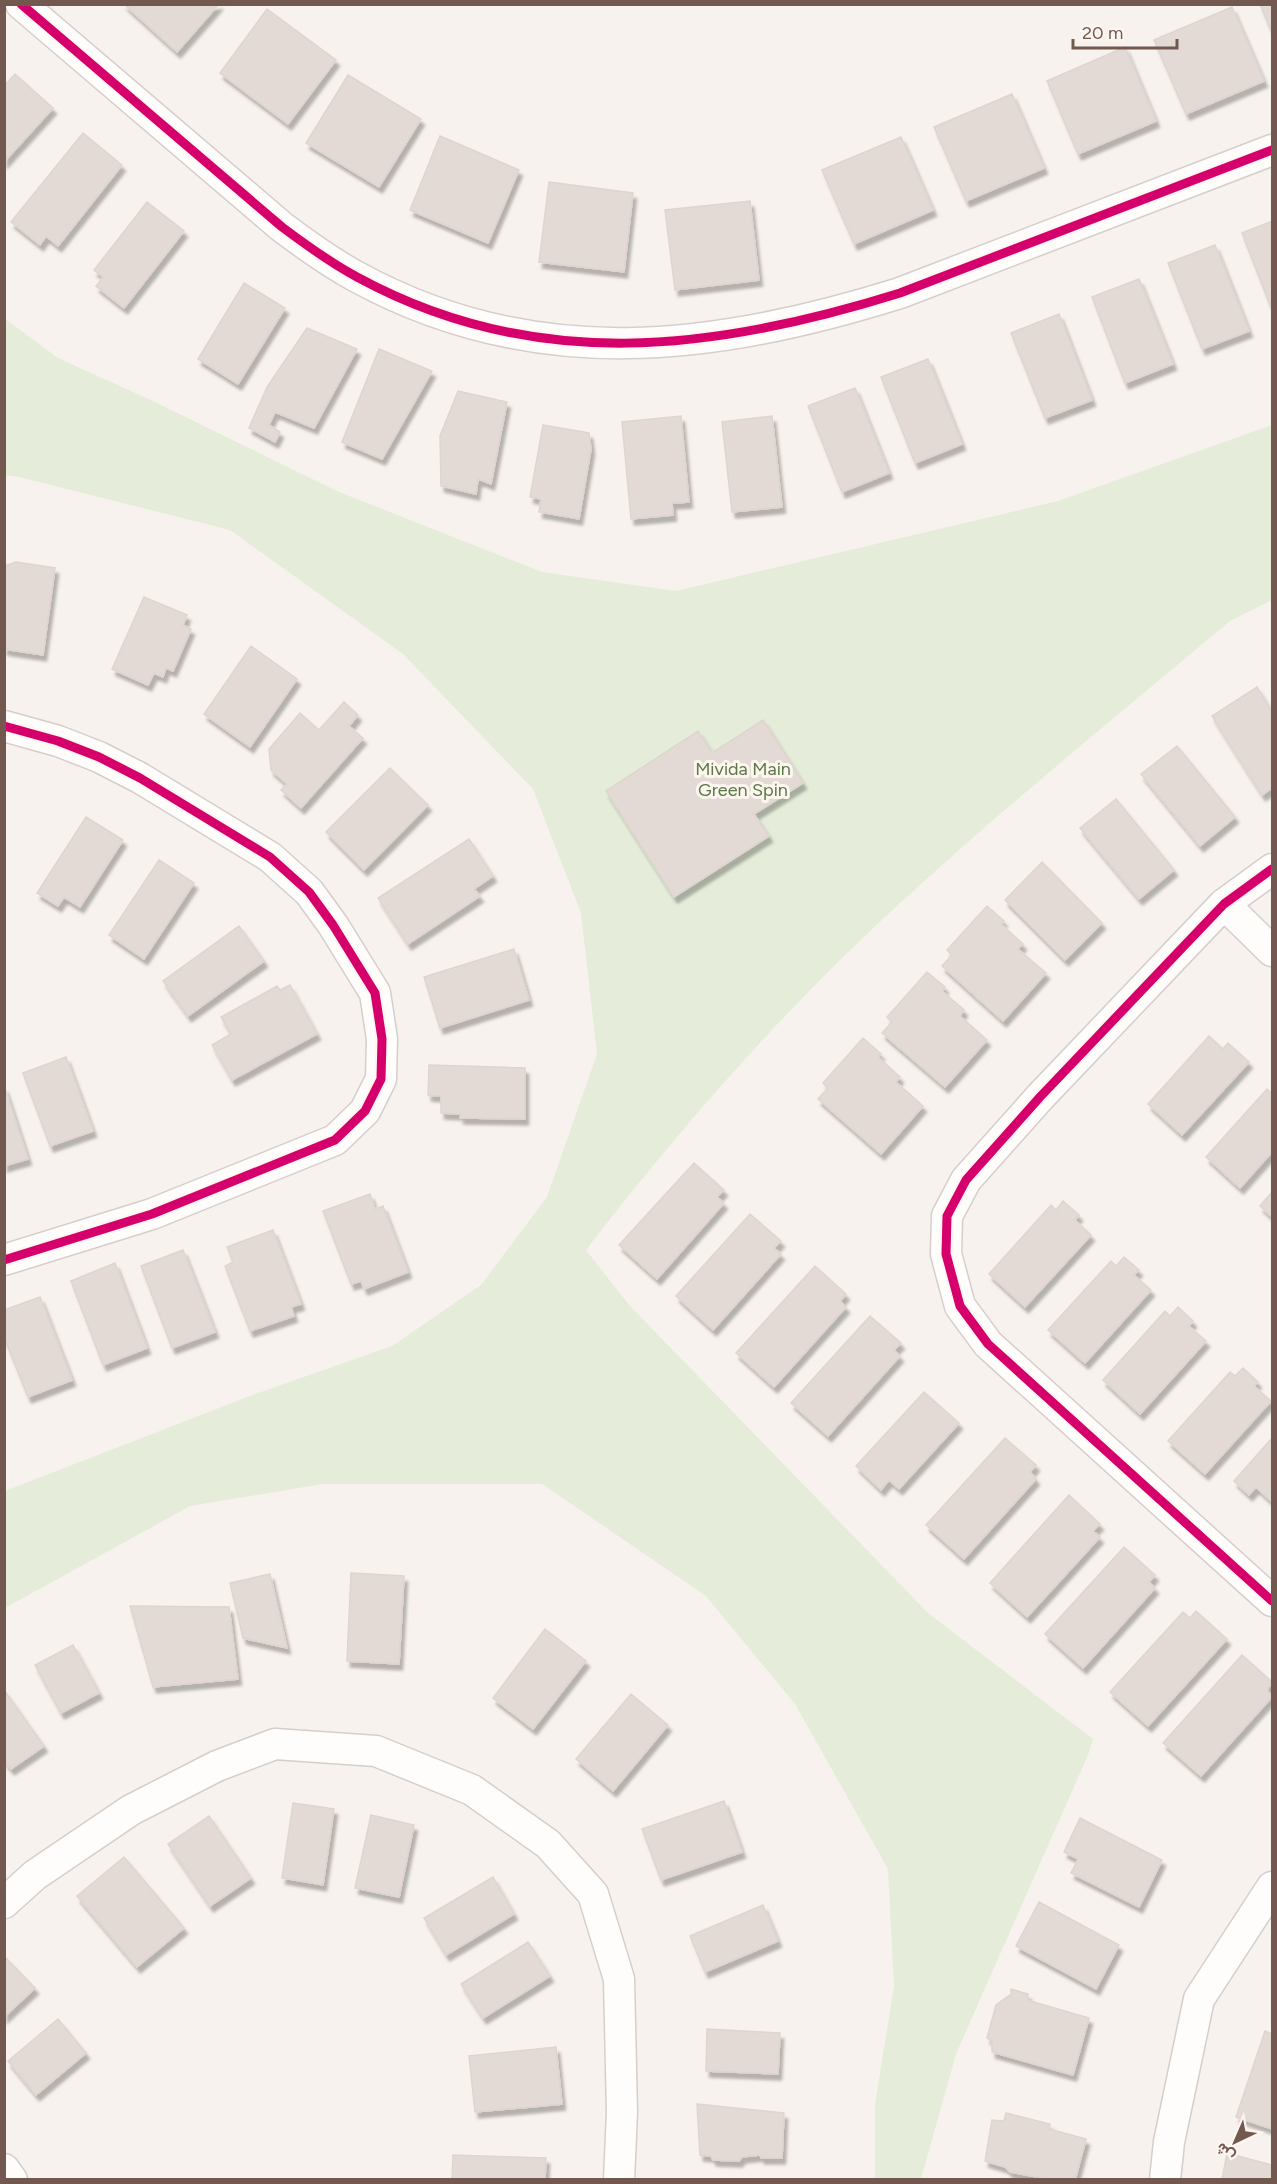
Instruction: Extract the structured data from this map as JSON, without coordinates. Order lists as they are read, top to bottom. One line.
{"parks":["Mivida Main Green Spin"],"scale_bar":"20 m","north":"bottom left"}
